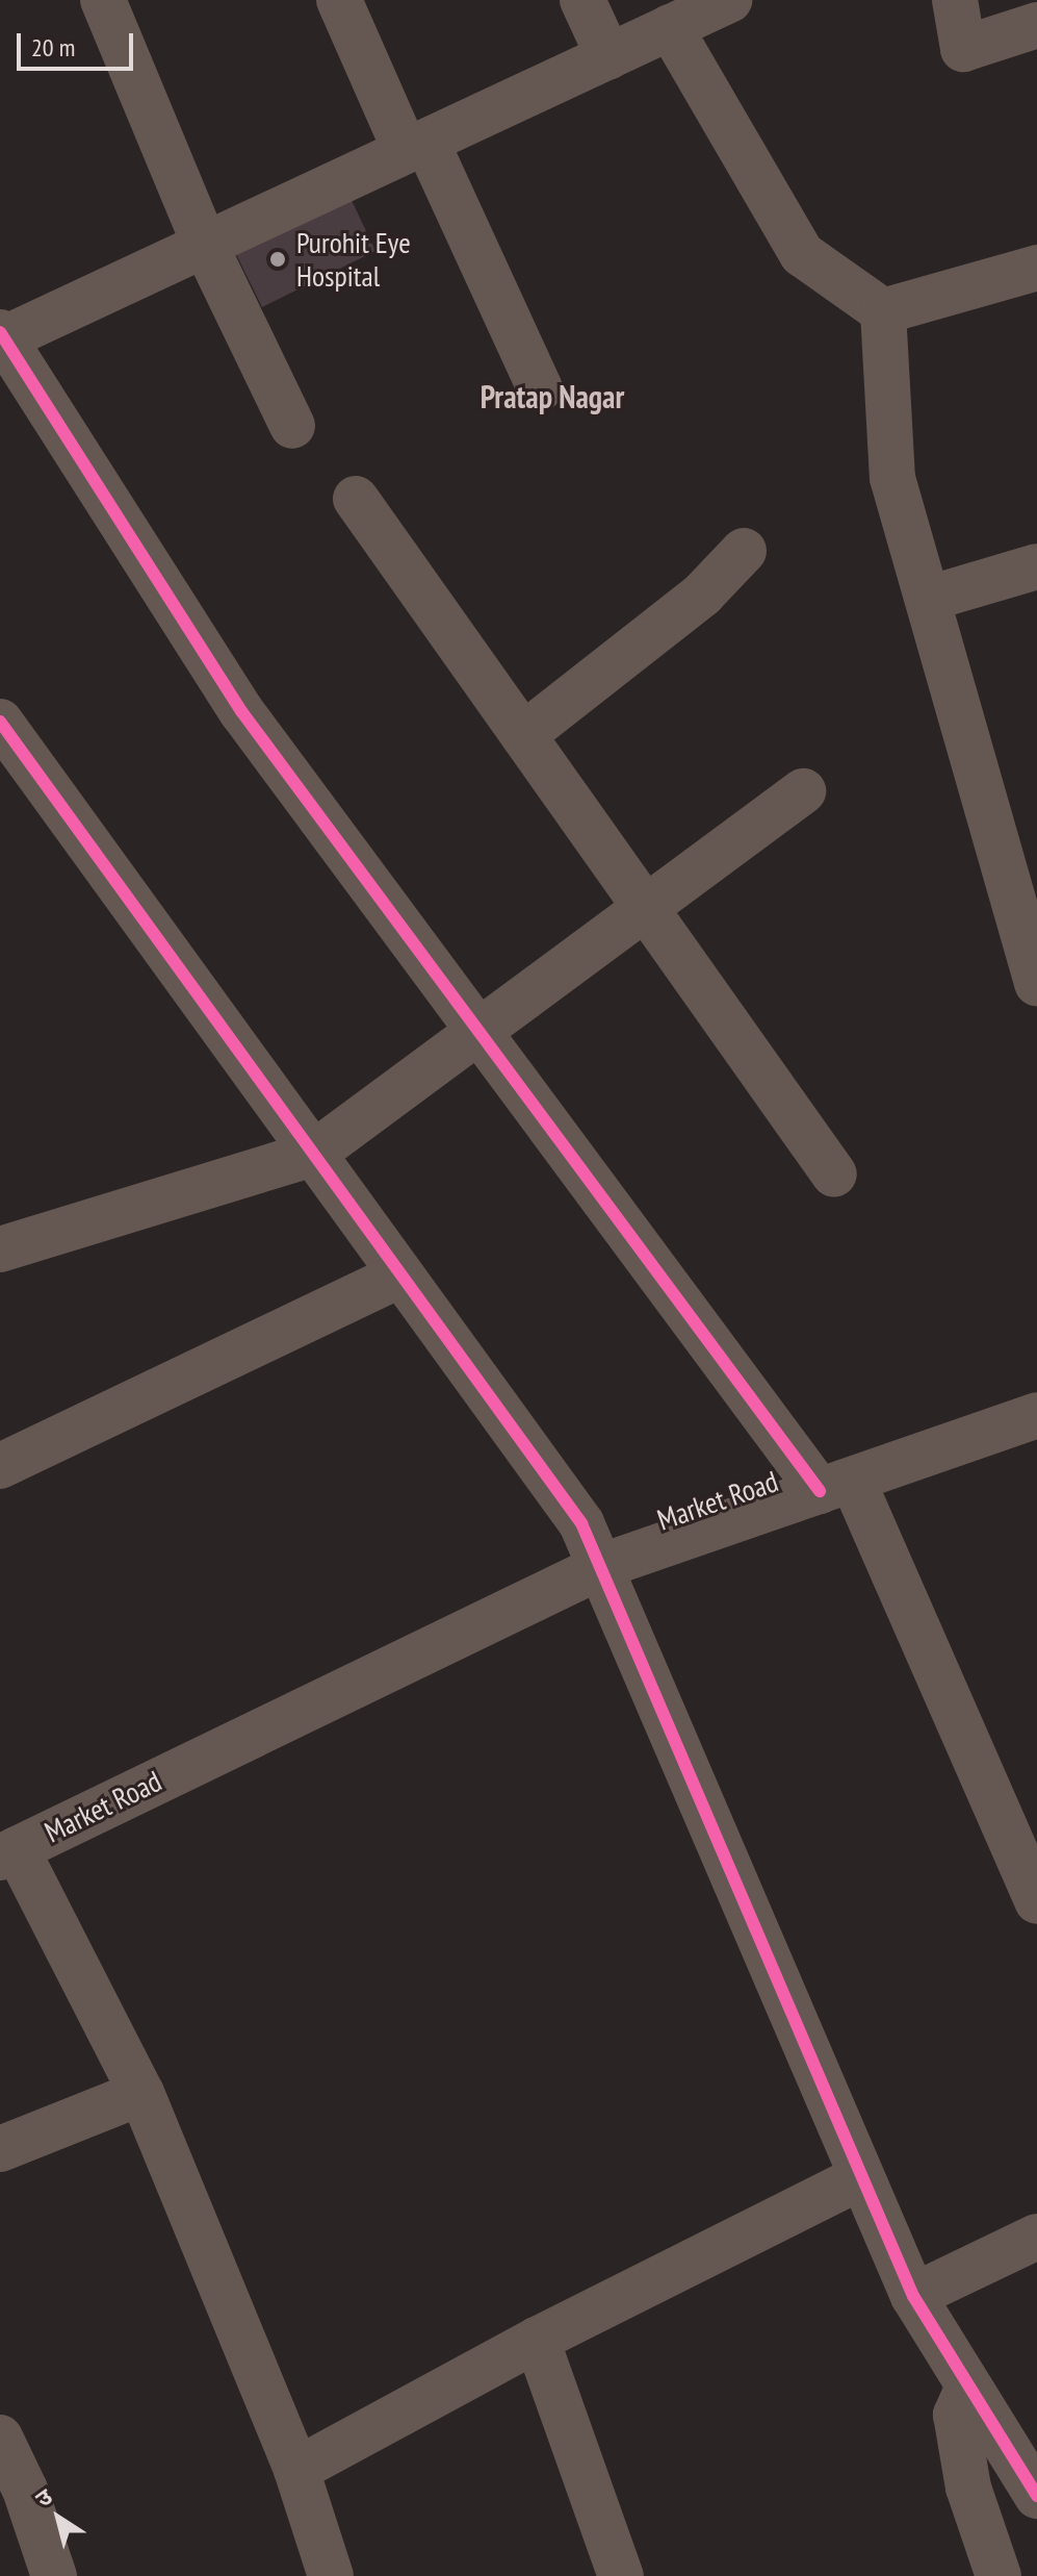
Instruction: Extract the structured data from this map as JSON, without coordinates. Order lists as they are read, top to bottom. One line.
{"streets":{"street":["Market Road"]},"districts":["Pratap Nagar"],"places":["Purohit Eye Hospital"],"scale_bar":"20 m","north":"top left"}
